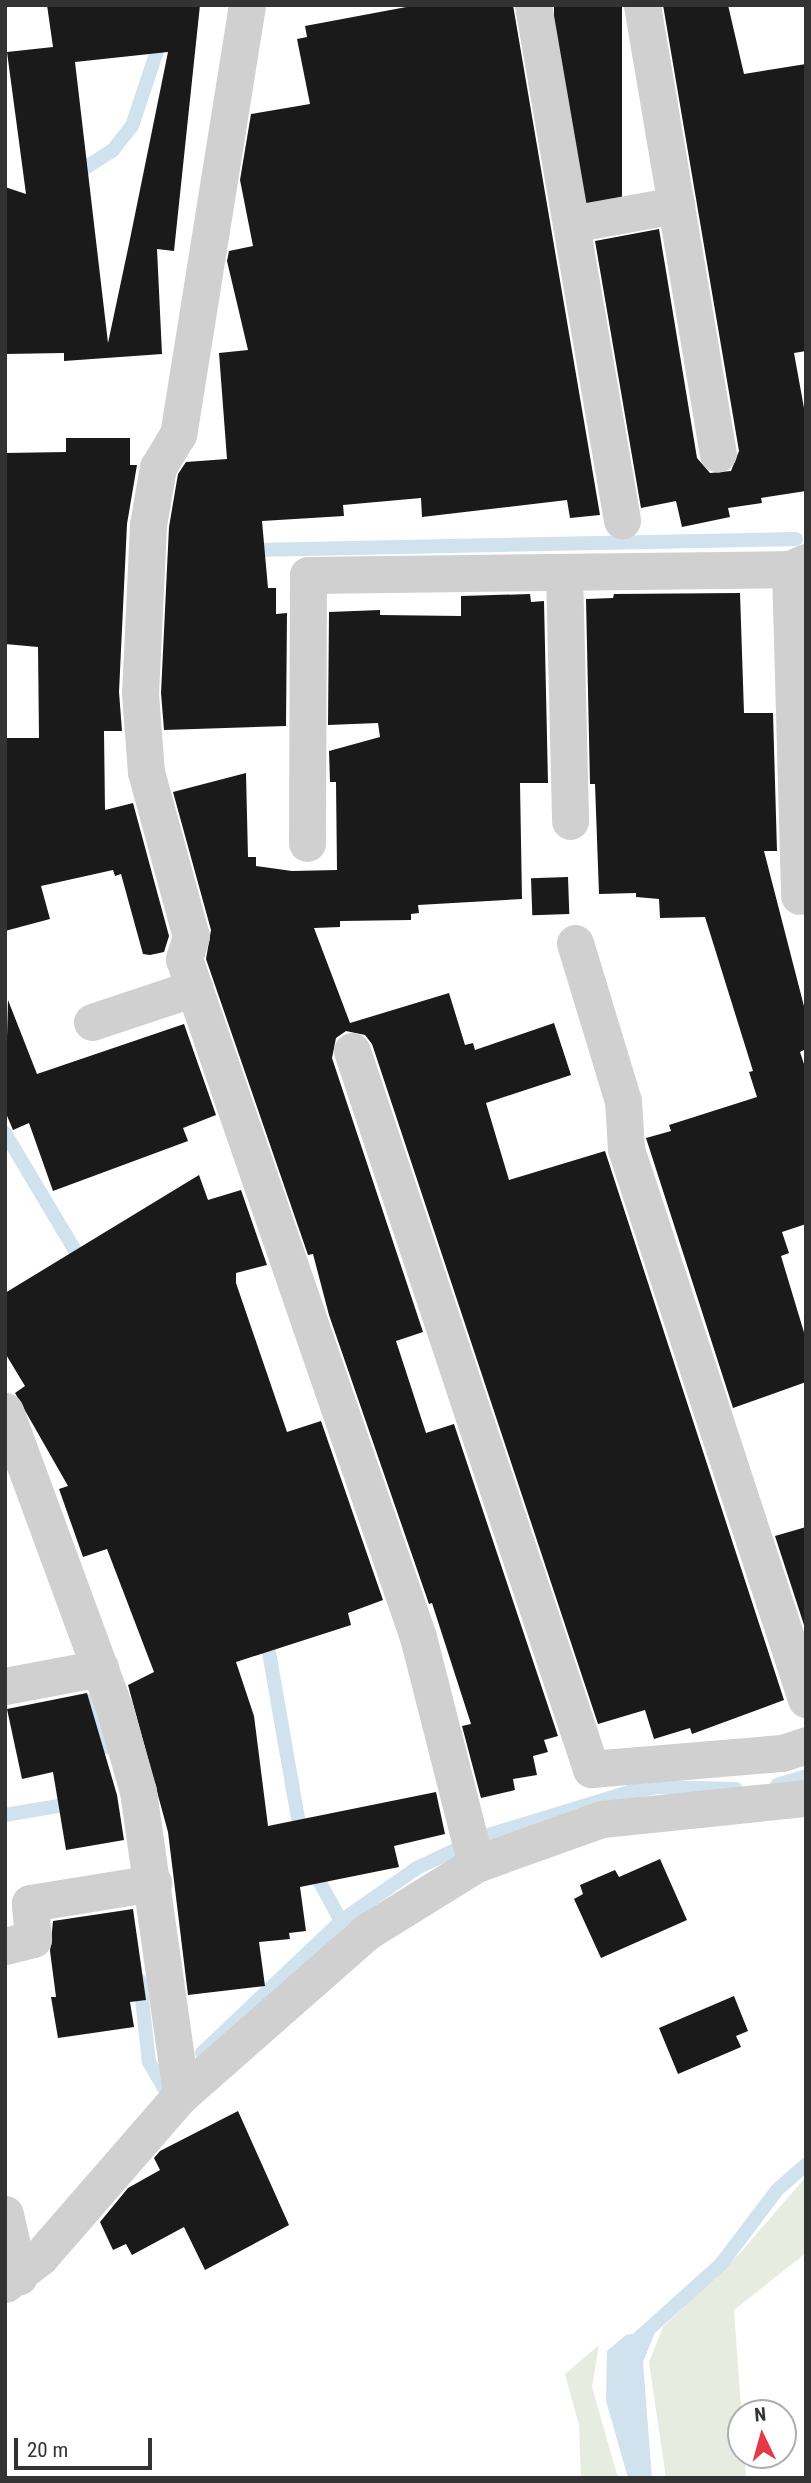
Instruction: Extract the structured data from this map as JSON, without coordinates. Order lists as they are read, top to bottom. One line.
{"scale_bar":"20 m","north":"top"}
